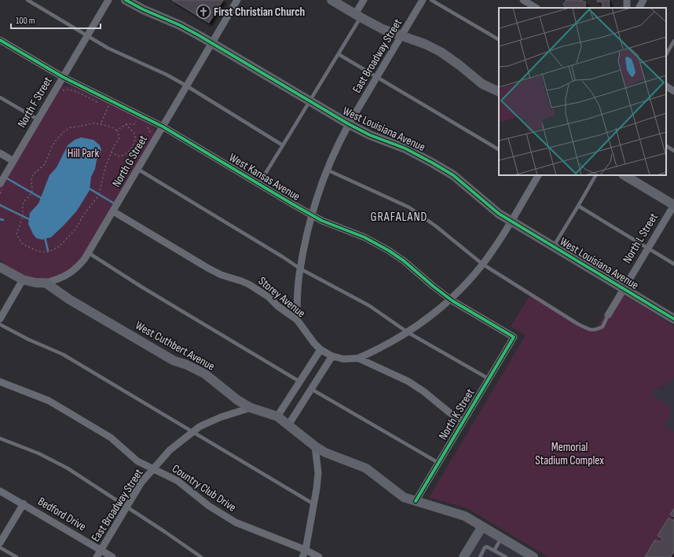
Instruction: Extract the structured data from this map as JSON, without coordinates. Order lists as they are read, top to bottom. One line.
{"streets":{"street":["East Broadway Street","North F Street","West Louisiana Avenue","North G Street","West Kansas Avenue","North L Street","Storey Avenue","West Cuthbert Avenue","North K Street","Country Club Drive","Bedford Drive"]},"crossings":[["East Broadway Street","West Louisiana Avenue"],["East Broadway Street","West Kansas Avenue"],["East Broadway Street","Storey Avenue"],["East Broadway Street","West Cuthbert Avenue"],["East Broadway Street","Country Club Drive"],["East Broadway Street","Bedford Drive"],["North F Street","West Kansas Avenue"],["West Louisiana Avenue","North G Street"],["West Louisiana Avenue","North L Street"],["North G Street","West Kansas Avenue"],["North G Street","Storey Avenue"],["North G Street","West Cuthbert Avenue"],["West Kansas Avenue","North K Street"],["Storey Avenue","North K Street"],["West Cuthbert Avenue","North K Street"]],"districts":["GRAFALAND"],"parks":["Hill Park","Memorial Stadium Complex"],"places":{"church":["First Christian Church"]},"scale_bar":"100 m"}
